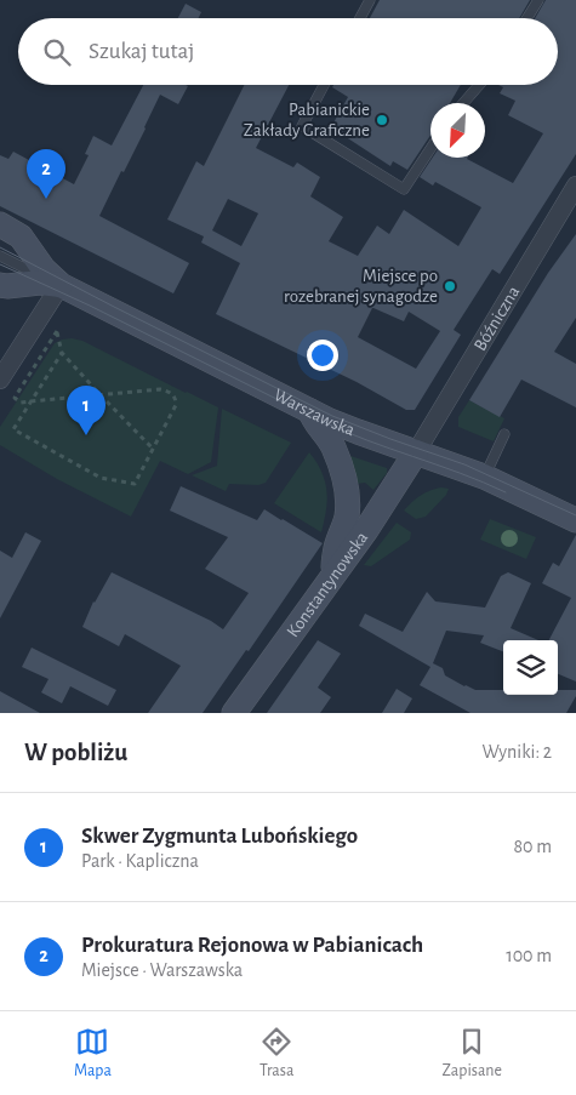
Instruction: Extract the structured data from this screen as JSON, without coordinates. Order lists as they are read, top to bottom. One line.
{"streets":{"street":["Bóźniczna","Warszawska","Konstantynowska"]},"crossings":[["Bóźniczna","Warszawska"],["Bóźniczna","Konstantynowska"],["Warszawska","Konstantynowska"]],"places":["Pabianickie Zakłady Graficzne","Miejsce po rozebranej synagodze"],"north":"bottom left","page":{"search":"Szukaj tutaj","pins":["2","1"],"heading":["W pobliżu","Wyniki: 2"],"list":[{"mark":"1","name":"Skwer Zygmunta Lubońskiego","note":"Park · Kapliczna","value":"80 m"},{"mark":"2","name":"Prokuratura Rejonowa w Pabianicach","note":"Miejsce · Warszawska","value":"100 m"}],"nav":["Mapa","Trasa","Zapisane"]}}
